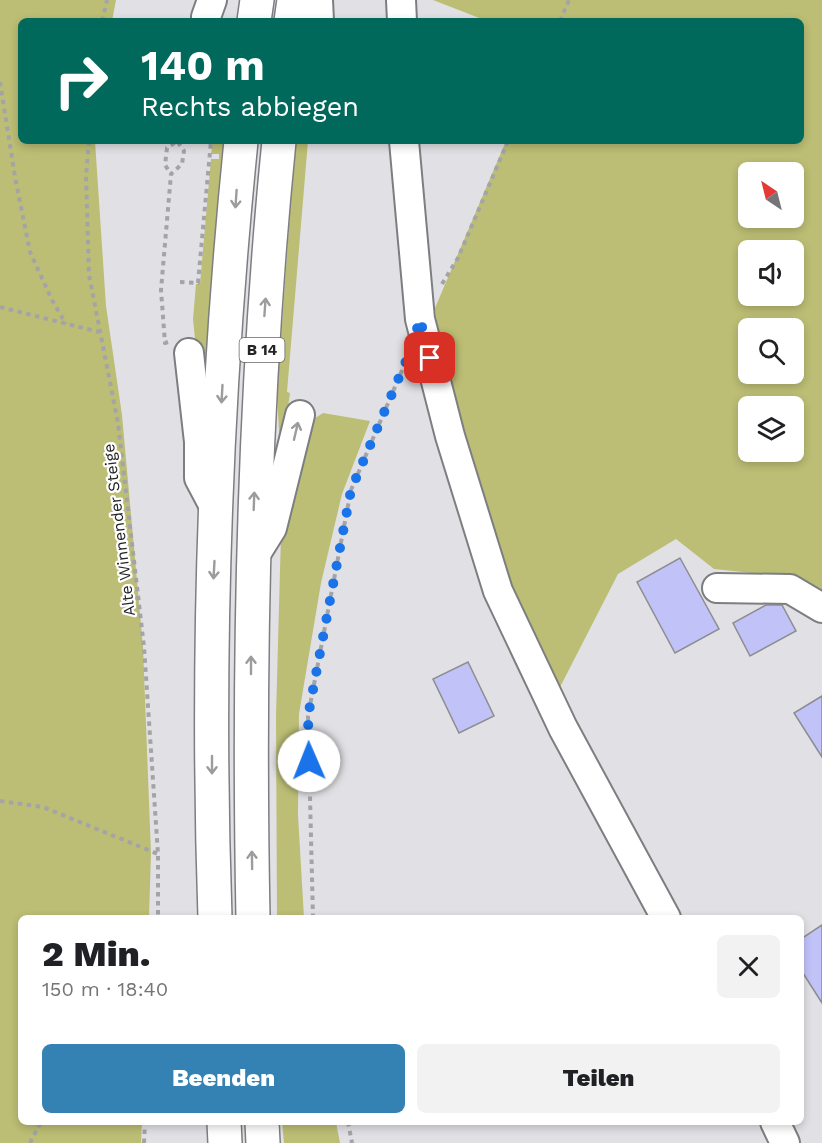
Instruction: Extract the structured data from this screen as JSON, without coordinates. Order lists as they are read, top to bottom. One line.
{"streets":{"highway":["B 14"],"path":["Alte Winnender Steige"]},"north":"top left","page":{"turn":["140 m","Rechts abbiegen"],"heading":["2 Min.","150 m · 18:40"],"buttons":["Beenden","Teilen"]}}
